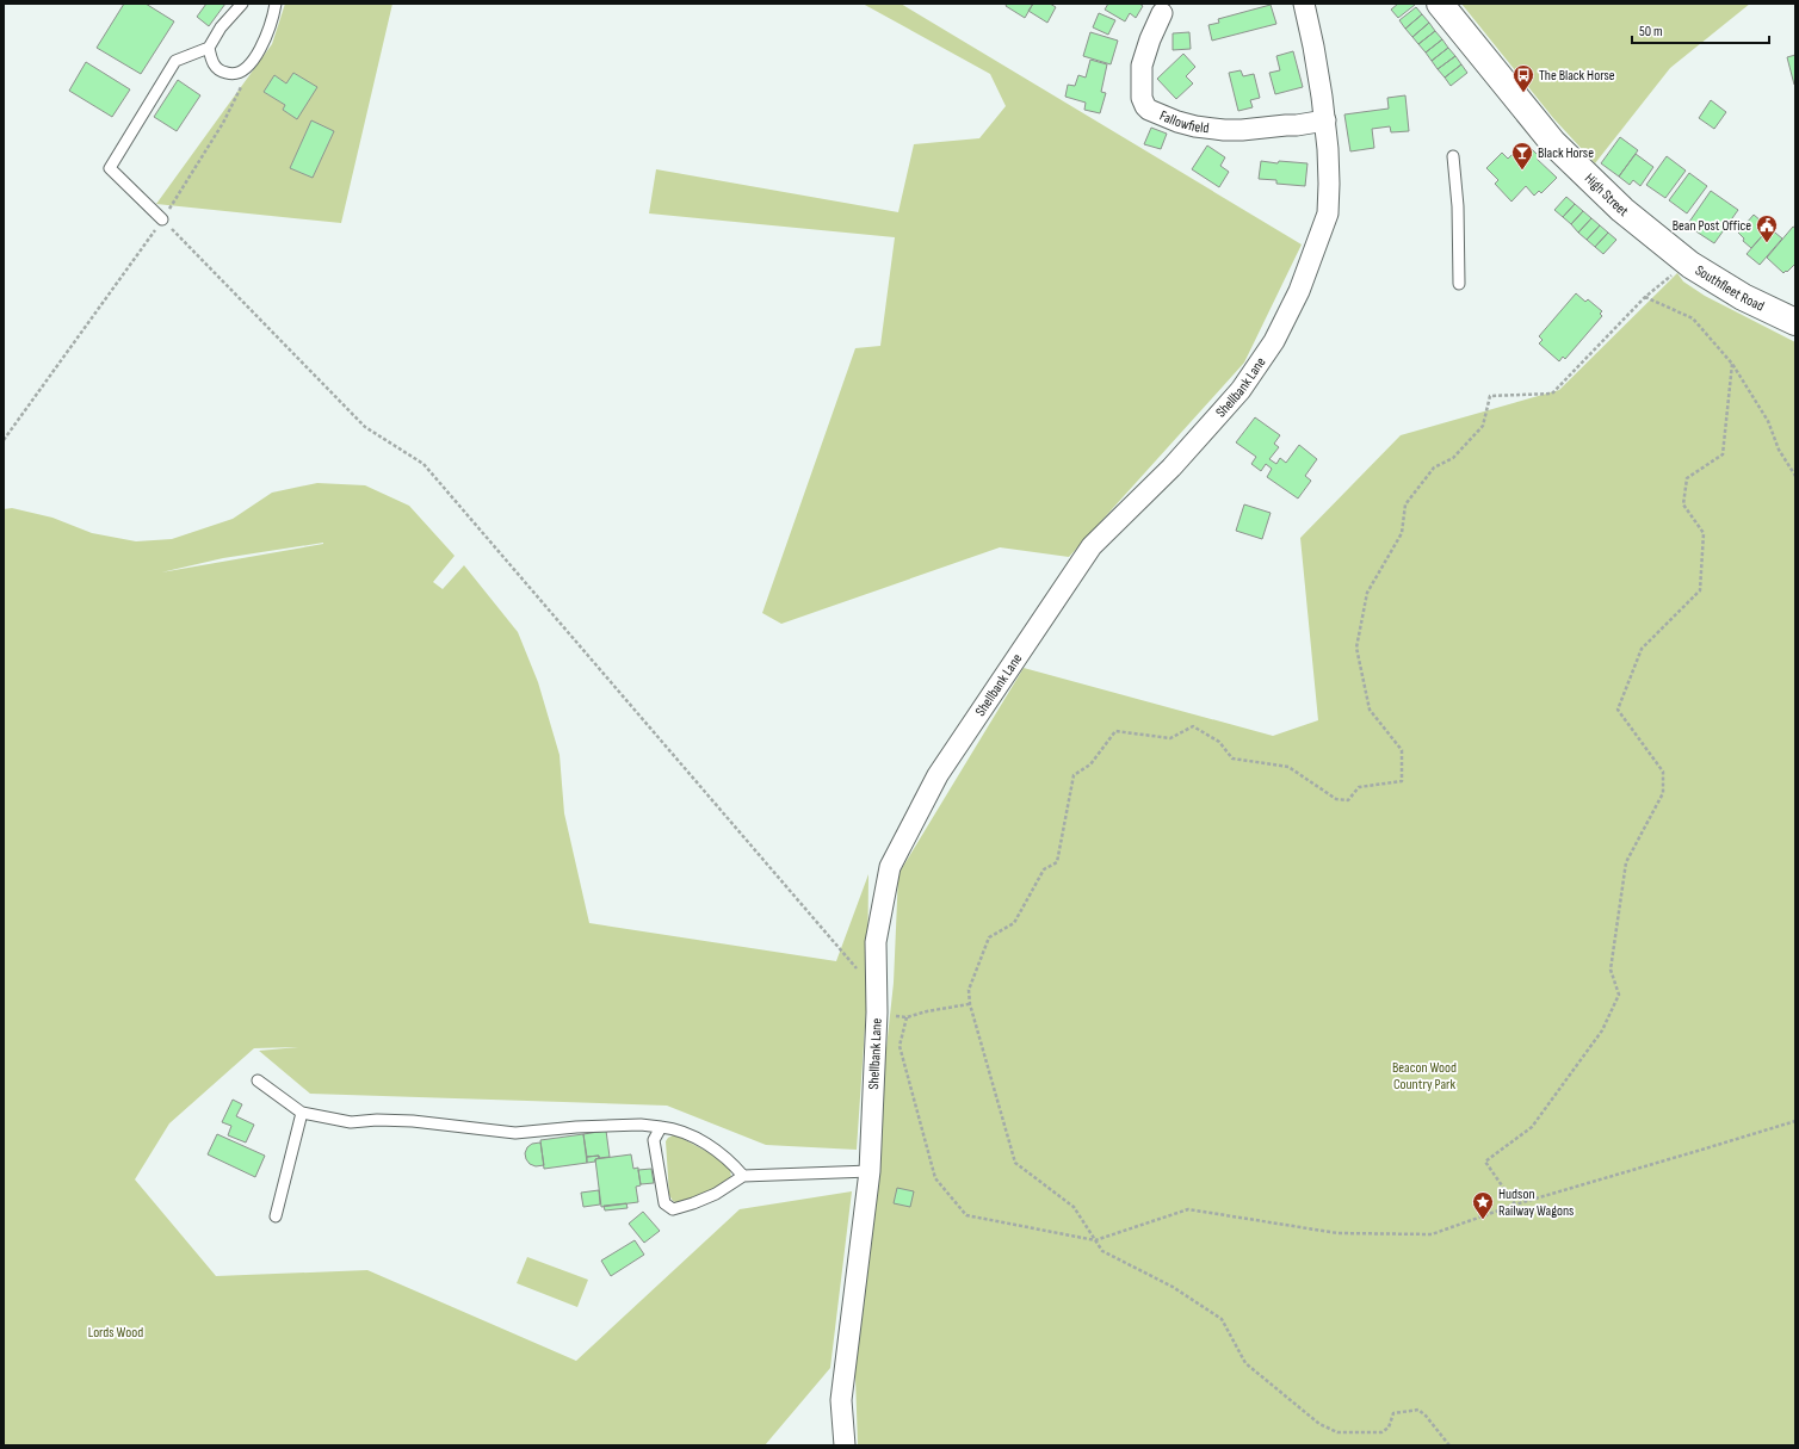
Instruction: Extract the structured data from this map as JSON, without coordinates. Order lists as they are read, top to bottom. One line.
{"streets":{"main road":["High Street","Southfleet Road"],"street":["Fallowfield","Shellbank Lane"]},"crossings":[["Fallowfield","Shellbank Lane"],["High Street","Southfleet Road"]],"parks":["Beacon Wood Country Park","Lords Wood"],"places":{"bus stop":["The Black Horse"],"bar":["Black Horse"],"public building":["Bean Post Office"],"place":["Hudson Railway Wagons"]},"scale_bar":"50 m"}
